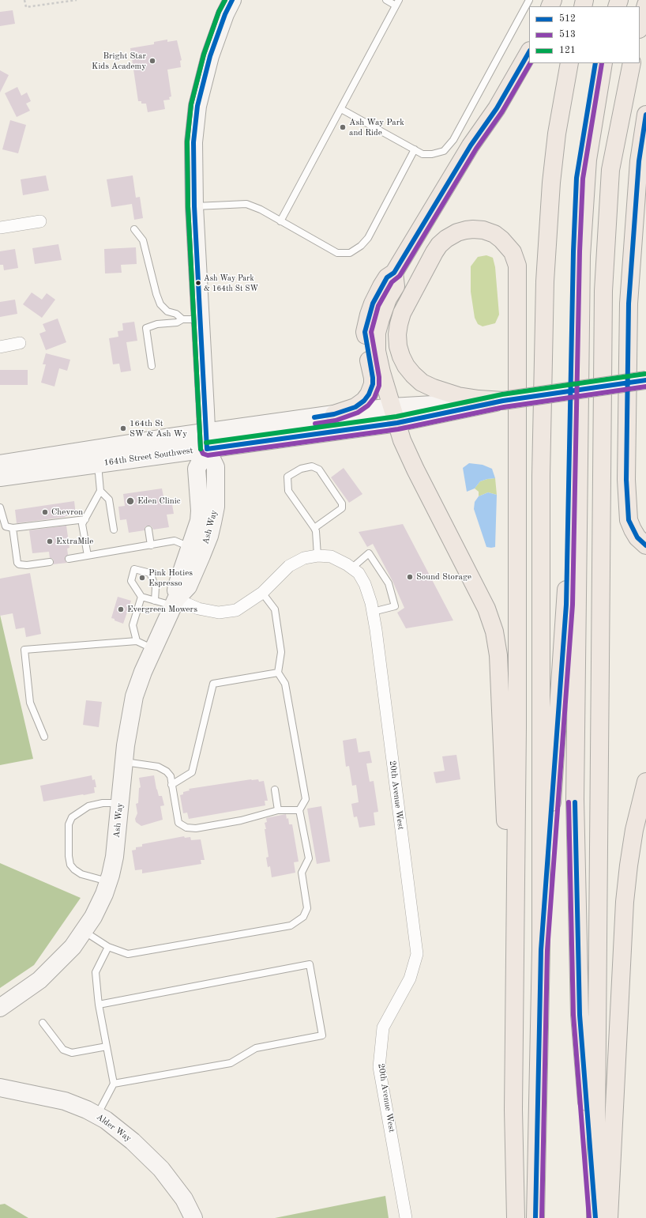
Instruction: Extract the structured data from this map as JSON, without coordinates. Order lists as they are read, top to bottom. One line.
{"streets":{"street":["164th Street Southwest","Ash Way","20th Avenue West","Alder Way"]},"crossings":[["164th Street Southwest","Ash Way"],["Ash Way","20th Avenue West"]],"places":["Bright Star Kids Academy","Ash Way Park and Ride","Ash Way Park & 164th St SW","164th St SW & Ash Wy","Eden Clinic","Chevron","ExtraMile","Sound Storage","Pink Hoties Espresso","Evergreen Mowers"],"lines":["transit line 512","transit line 513","transit line 121"],"legend":["512","513","121"]}
